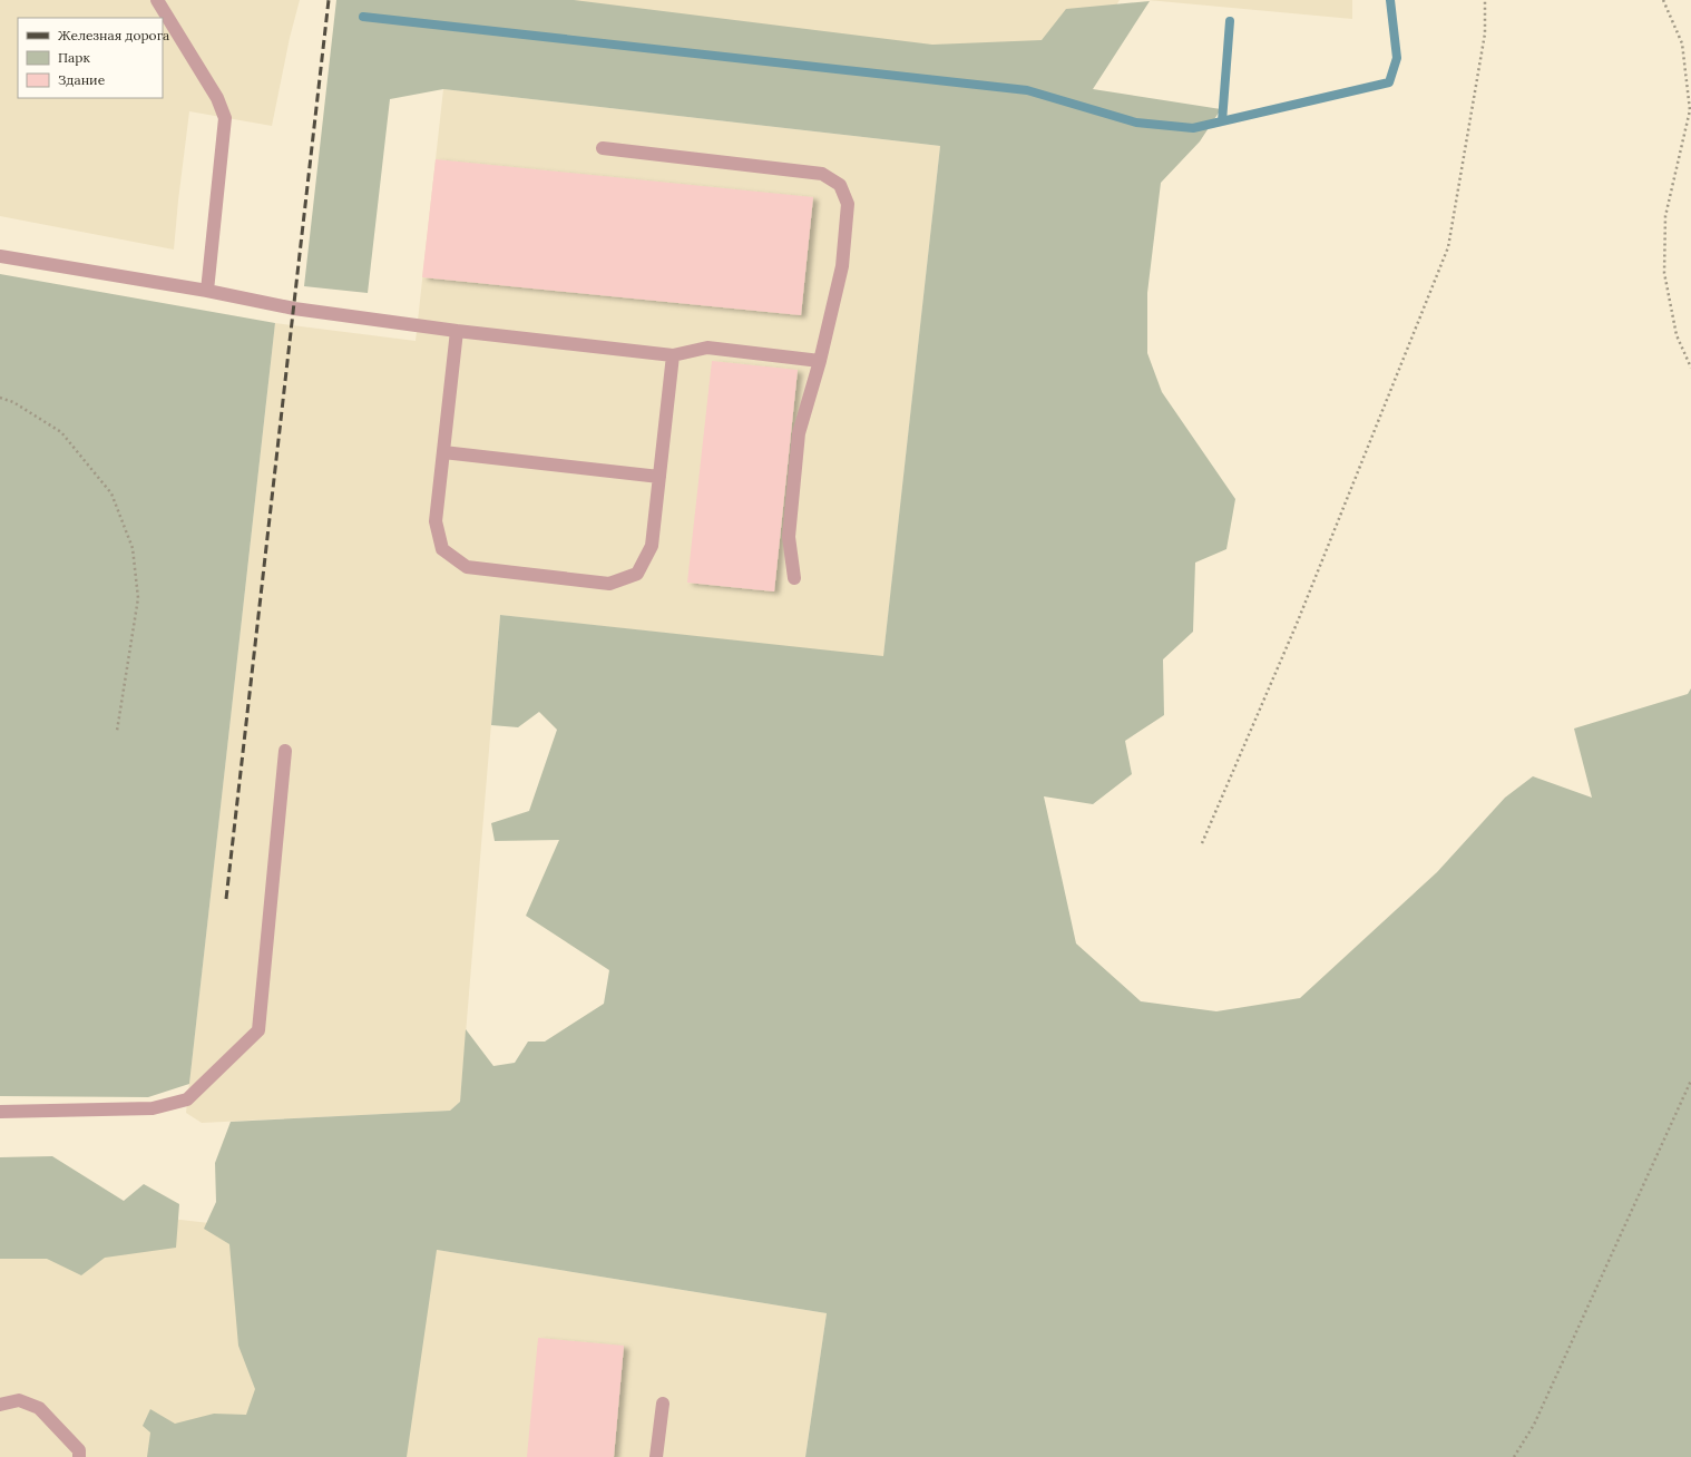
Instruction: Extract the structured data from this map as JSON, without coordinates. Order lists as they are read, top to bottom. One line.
{"legend":["Железная дорога","Парк","Здание"]}
